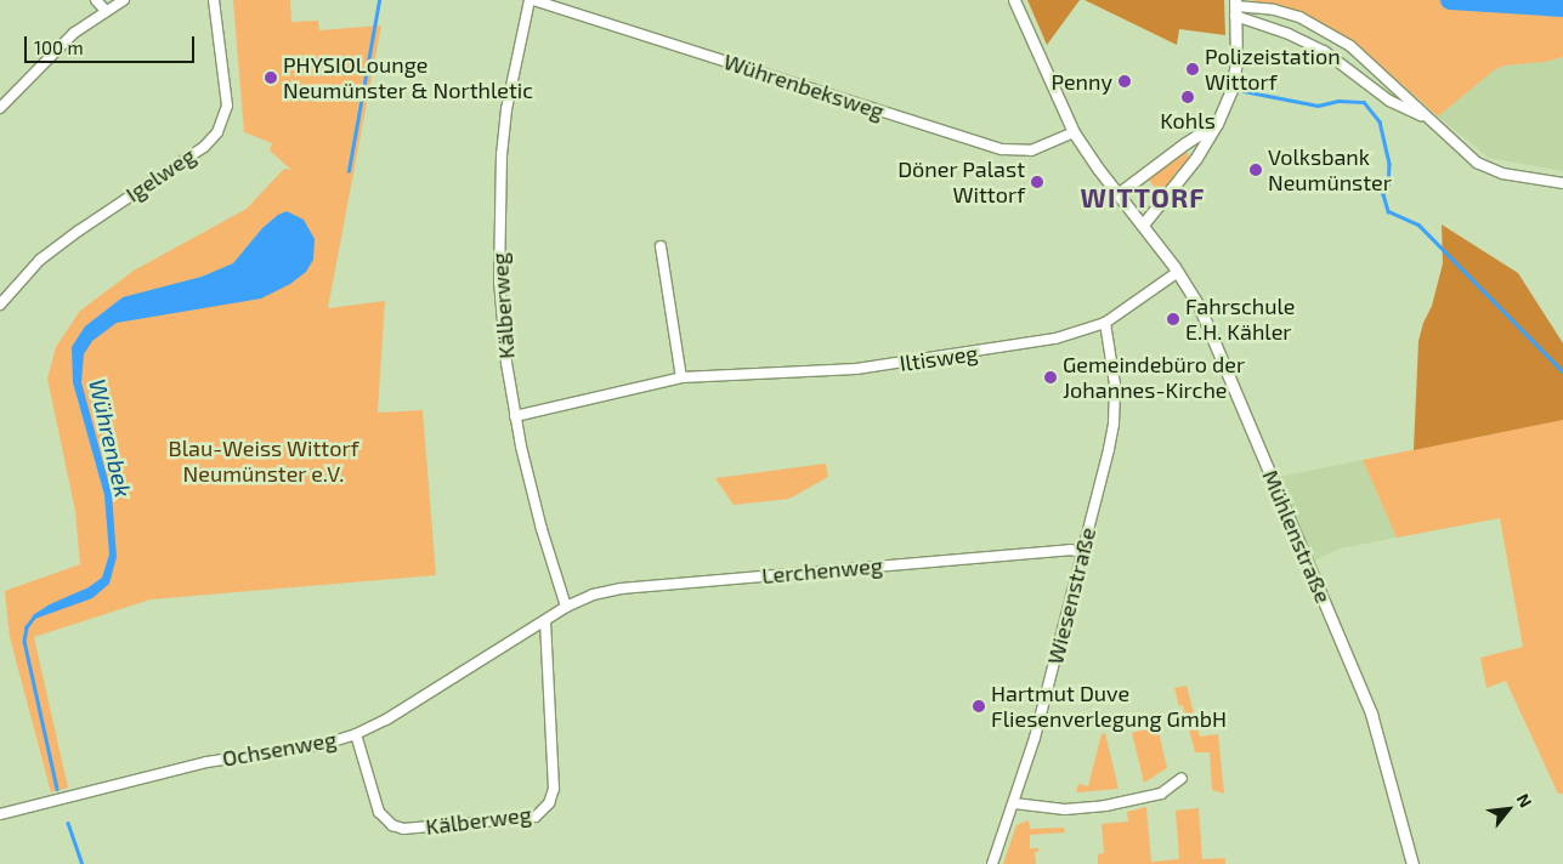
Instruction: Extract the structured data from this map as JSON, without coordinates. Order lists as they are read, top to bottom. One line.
{"streets":{"street":["Wührenbeksweg","Igelweg","Kälberweg","Iltisweg","Mühlenstraße","Lerchenweg","Wiesenstraße","Ochsenweg"]},"crossings":[["Wührenbeksweg","Kälberweg"],["Wührenbeksweg","Mühlenstraße"],["Kälberweg","Iltisweg"],["Kälberweg","Lerchenweg"],["Kälberweg","Ochsenweg"],["Iltisweg","Mühlenstraße"],["Iltisweg","Wiesenstraße"],["Lerchenweg","Wiesenstraße"],["Lerchenweg","Ochsenweg"]],"districts":["WITTORF"],"water":["Wührenbek"],"parks":["Blau-Weiss Wittorf Neumünster e.V."],"places":["Polizeistation Wittorf","PHYSIOLounge Neumünster & Northletic","Penny","Kohls","Volksbank Neumünster","Döner Palast Wittorf","Fahrschule E.H. Kähler","Gemeindebüro der Johannes-Kirche","Hartmut Duve Fliesenverlegung GmbH"],"scale_bar":"100 m","north":"top right"}
